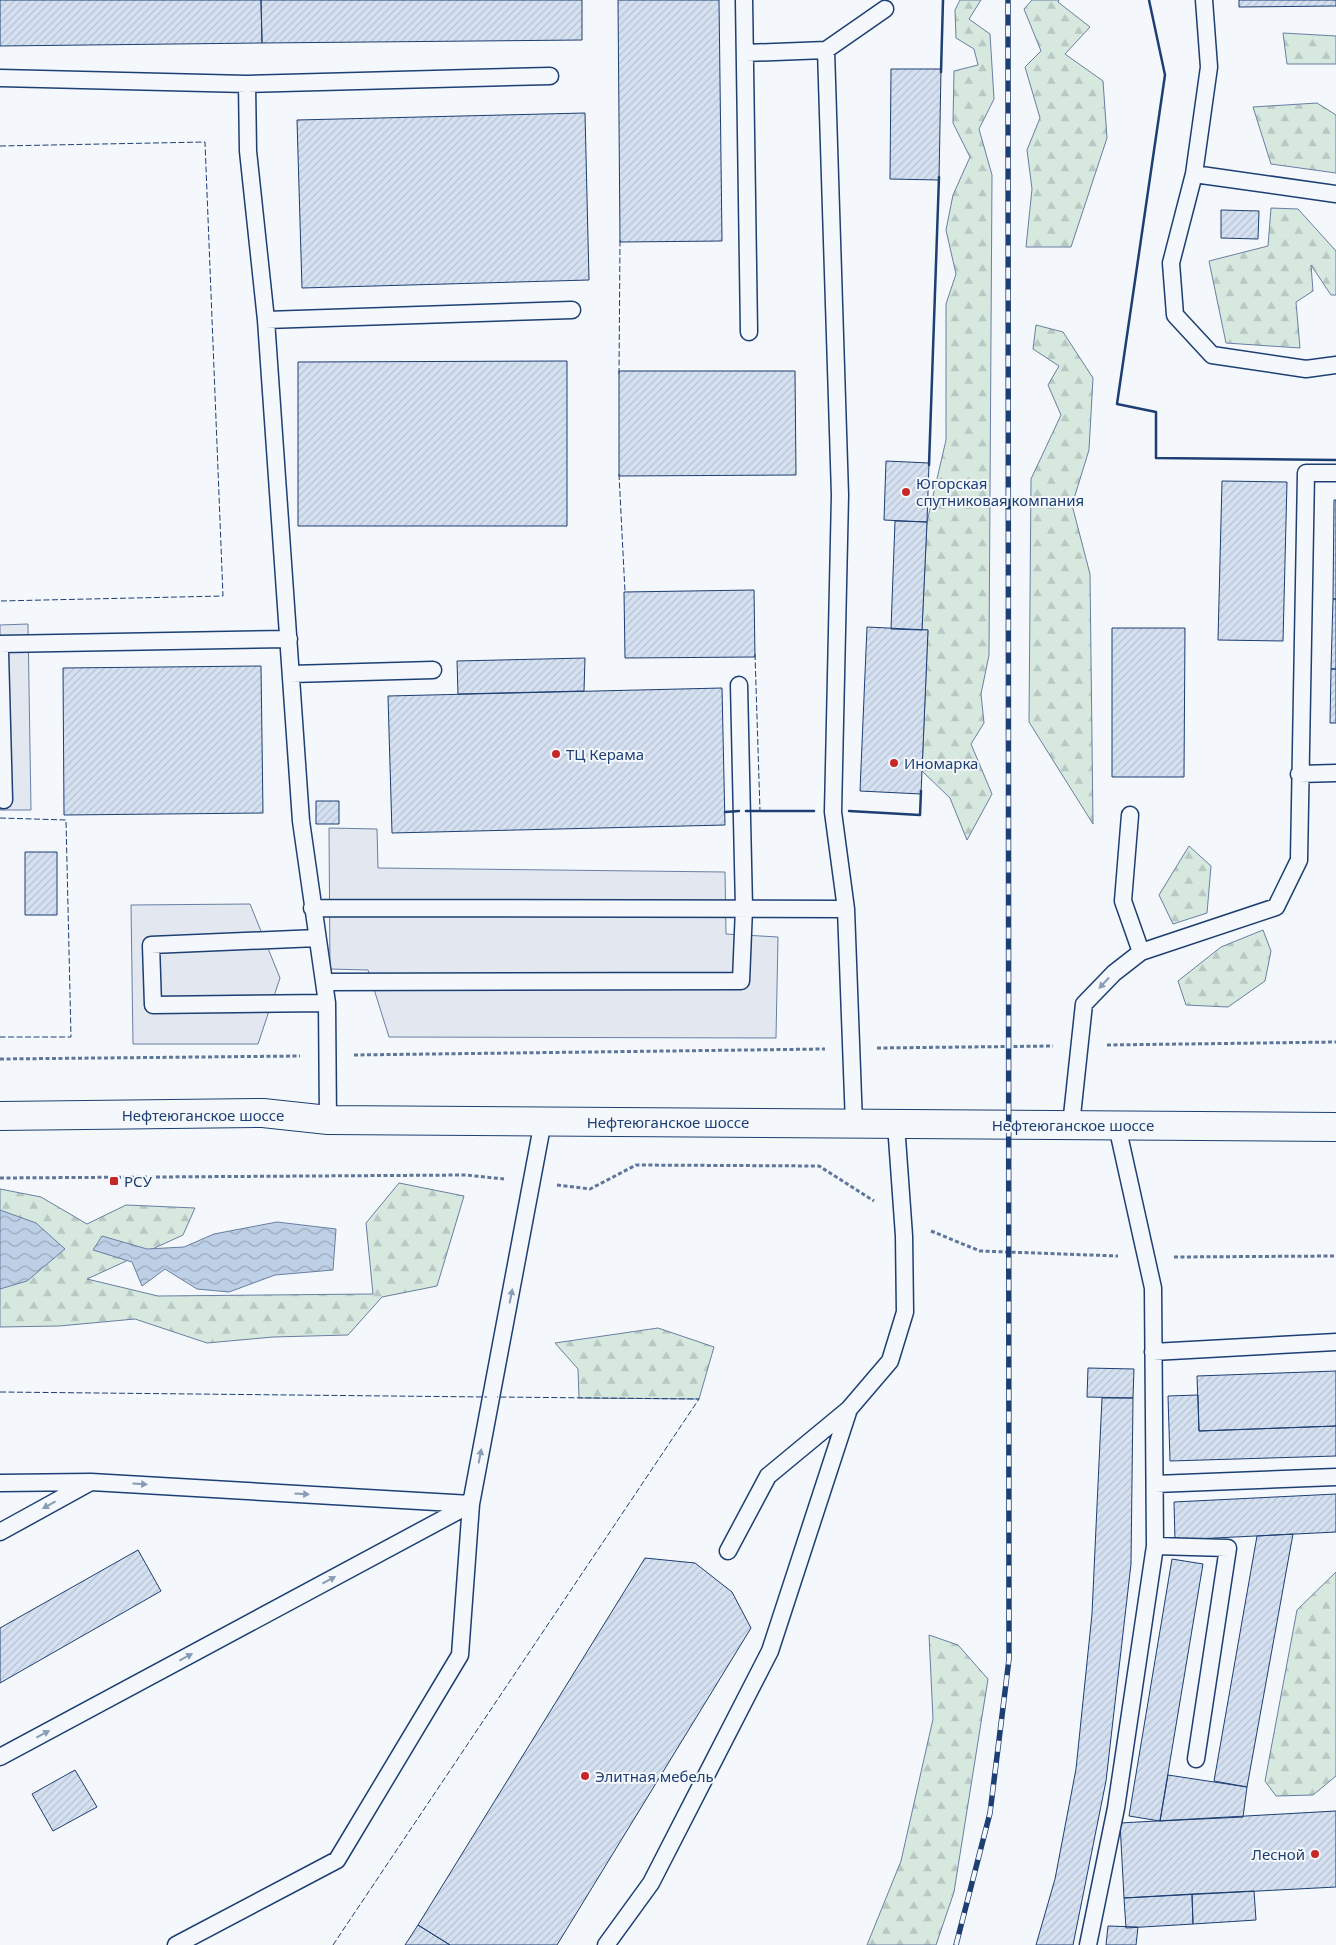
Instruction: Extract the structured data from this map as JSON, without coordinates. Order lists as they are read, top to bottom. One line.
{"streets":{"main road":["Нефтеюганское шоссе"]},"places":{"other":["Югорская спутниковая компания","ТЦ Керама","Иномарка","Элитная мебель","Лесной"],"transit":["РСУ"]}}
